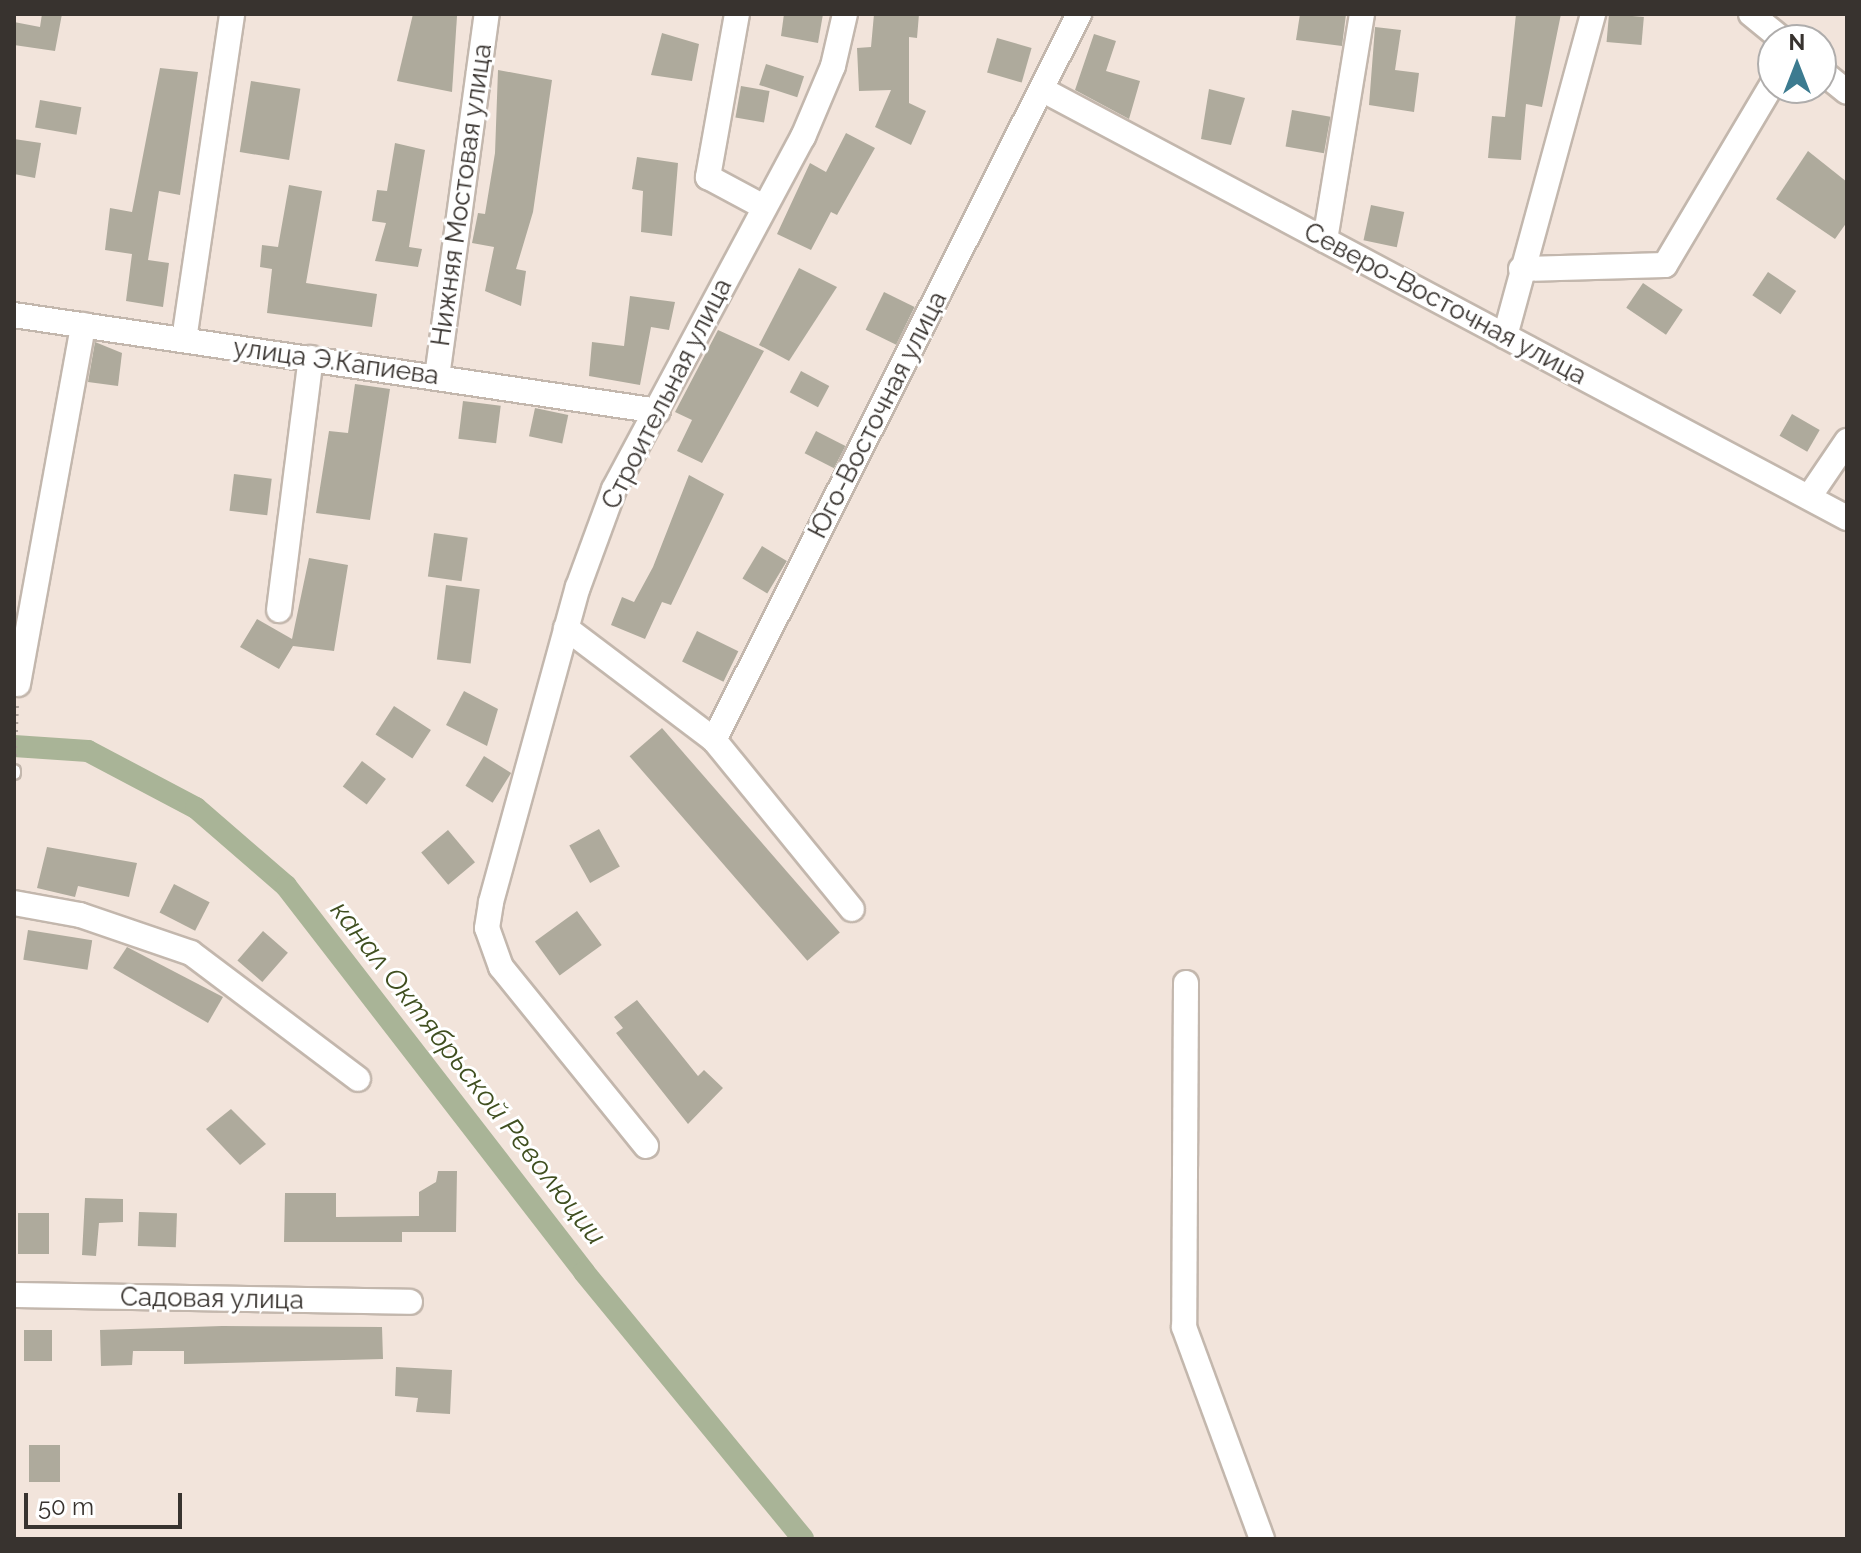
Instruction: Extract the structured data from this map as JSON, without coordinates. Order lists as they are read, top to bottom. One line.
{"streets":{"street":["Нижняя Мостовая улица","Северо-Восточная улица","улица Э.Капиева","Строительная улица","Юго-Восточная улица","Садовая улица"]},"crossings":[["Нижняя Мостовая улица","улица Э.Капиева"],["Северо-Восточная улица","Юго-Восточная улица"],["улица Э.Капиева","Строительная улица"]],"water":["канал Октябрьской Революции"],"scale_bar":"50 m","north":"top"}
